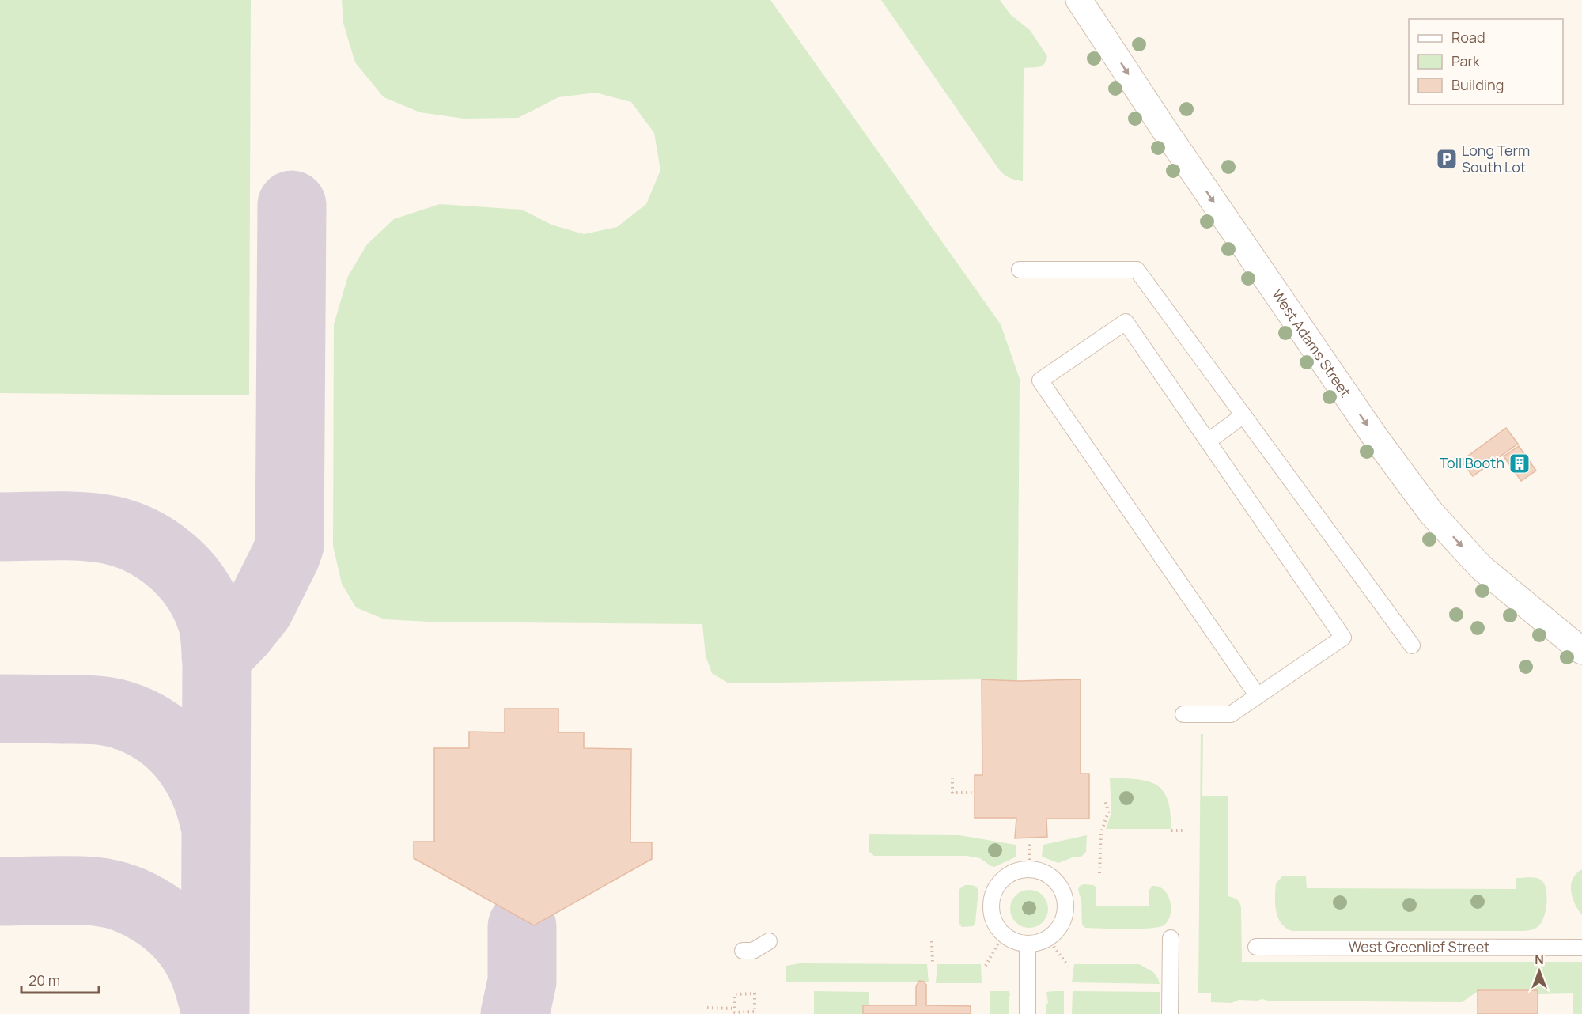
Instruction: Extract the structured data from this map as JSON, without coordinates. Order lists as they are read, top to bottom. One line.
{"streets":{"street":["West Adams Street"],"lane":["West Greenlief Street"]},"one_way":["West Adams Street"],"places":{"parking":["Long Term South Lot"],"building":["Toll Booth"]},"legend":["Road","Park","Building"],"scale_bar":"20 m","north":"top"}
